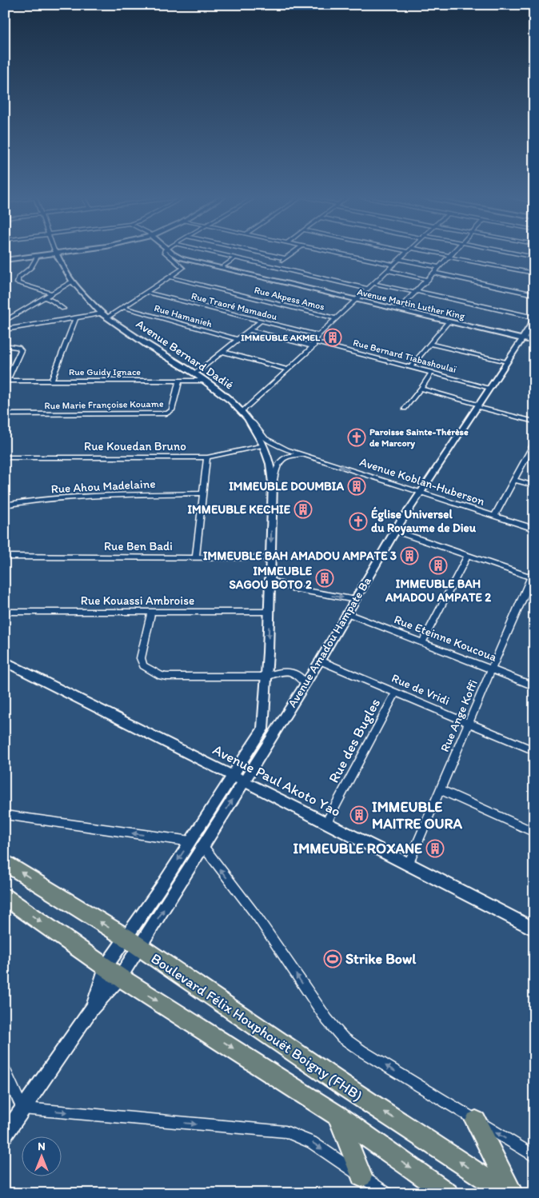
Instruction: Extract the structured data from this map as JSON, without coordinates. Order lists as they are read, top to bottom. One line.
{"streets":{"highway":["Boulevard Félix Houphouët Boigny (FHB)"],"street":["Rue Akpess Amos","Avenue Martin Luther King","Rue Traoré Mamadou","Rue Hamanieh","Avenue Bernard Dadié","Rue Bernard Tiabashoulaï","Rue Guidy Ignace","Rue Marie Françoise Kouame","Rue Kouedan Bruno","Avenue Koblan-Huberson","Rue Ahou Madelaine","Rue Ben Badi","Rue Kouassi Ambroise","Rue Eteinne Koucoua","Avenue Amadou Hampate Ba","Rue de Vridi","Rue Ange Koffi","Rue des Bugles","Avenue Paul Akoto Yao"]},"crossings":[["Avenue Martin Luther King","Avenue Amadou Hampate Ba"],["Avenue Bernard Dadié","Rue Guidy Ignace"],["Avenue Bernard Dadié","Rue Kouedan Bruno"],["Avenue Bernard Dadié","Avenue Koblan-Huberson"],["Avenue Bernard Dadié","Rue Ben Badi"],["Avenue Bernard Dadié","Rue Kouassi Ambroise"],["Avenue Bernard Dadié","Avenue Amadou Hampate Ba"],["Rue Bernard Tiabashoulaï","Avenue Amadou Hampate Ba"],["Rue Guidy Ignace","Rue Marie Françoise Kouame"],["Avenue Koblan-Huberson","Avenue Amadou Hampate Ba"],["Rue Eteinne Koucoua","Avenue Amadou Hampate Ba"],["Rue Eteinne Koucoua","Rue Ange Koffi"],["Avenue Amadou Hampate Ba","Rue de Vridi"],["Avenue Amadou Hampate Ba","Avenue Paul Akoto Yao"],["Avenue Amadou Hampate Ba","Boulevard Félix Houphouët Boigny (FHB)"],["Rue de Vridi","Rue Ange Koffi"],["Rue de Vridi","Rue des Bugles"],["Rue Ange Koffi","Avenue Paul Akoto Yao"],["Rue des Bugles","Avenue Paul Akoto Yao"]],"places":{"building":["IMMEUBLE AKMEL","IMMEUBLE DOUMBIA","IMMEUBLE KECHIE","IMMEUBLE BAH AMADOU AMPATE 3","IMMEUBLE BAH AMADOU AMPATE 2","IMMEUBLE SAGOU BOTO 2","IMMEUBLE MAITRE OURA","IMMEUBLE ROXANE"],"church":["Paroisse Sainte-Thérèse de Marcory","Église Universel du Royaume de Dieu"],"sports":["Strike Bowl"]},"north":"top"}
